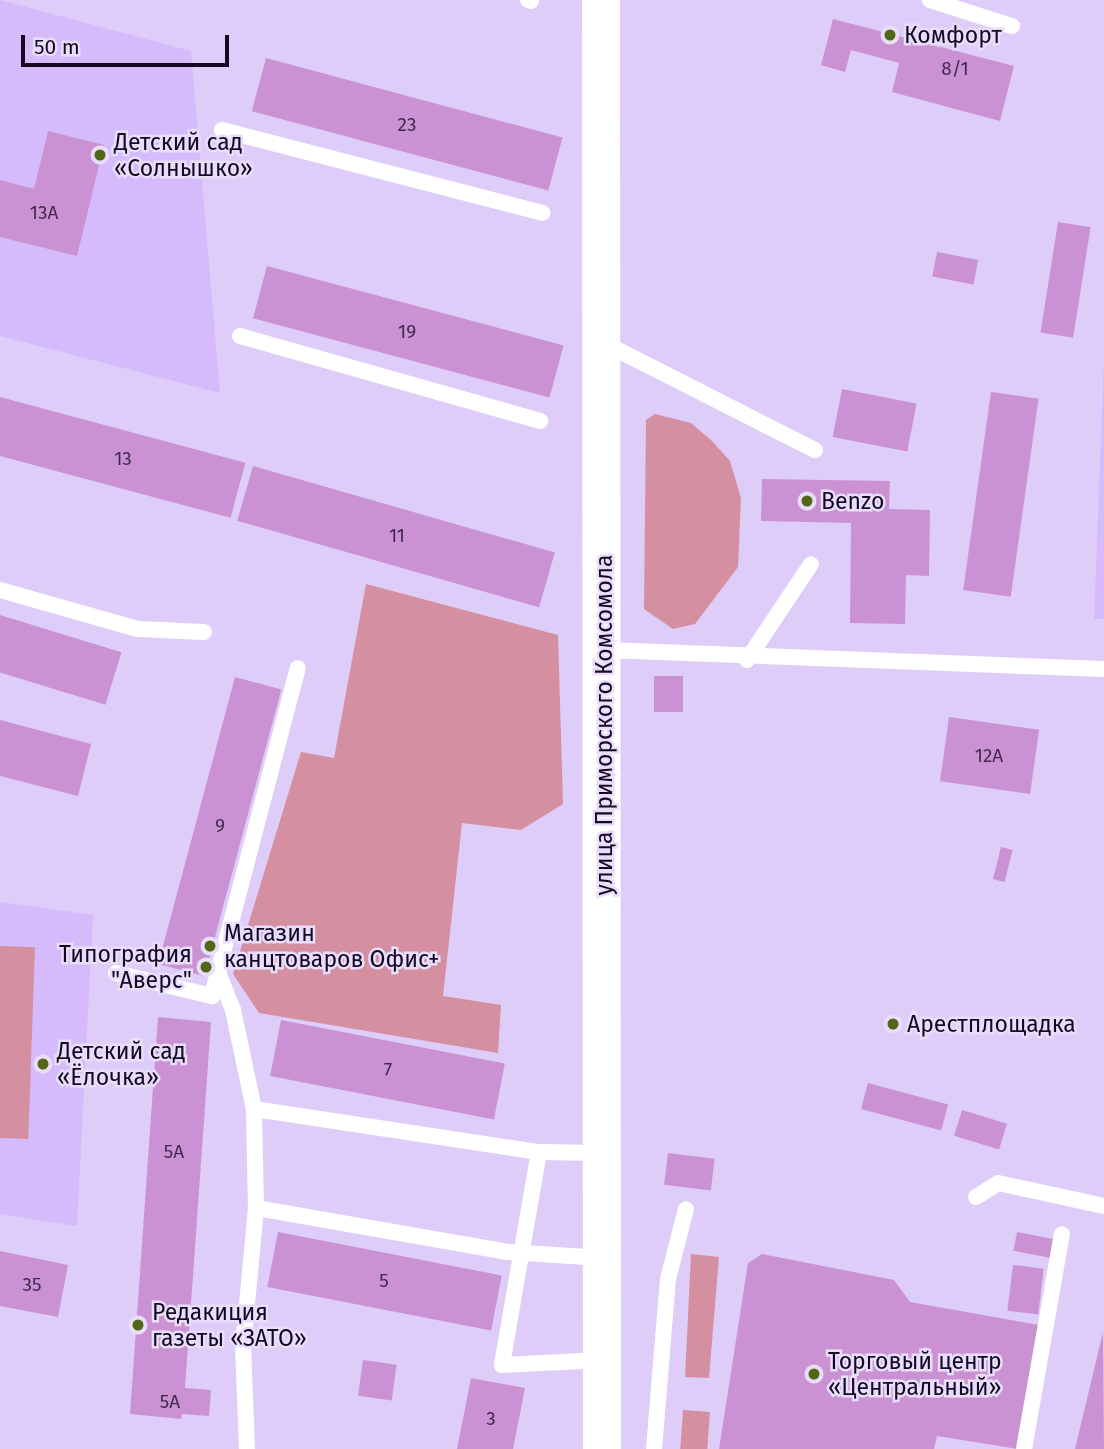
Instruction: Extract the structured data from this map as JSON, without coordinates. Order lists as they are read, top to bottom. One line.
{"streets":{"street":["улица Приморского Комсомола"]},"places":["Комфорт","Детский сад «Солнышко»","Benzo","Магазин канцтоваров Офис+","Типография \"Аверс\"","Арестплощадка","Детский сад «Ёлочка»","Редакиция газеты «ЗАТО»","Торговый центр «Центральный»"],"house_numbers":["8/1","23","13А","19","13","11","12А","9","7","5А","5","35","5А","3"],"scale_bar":"50 m"}
